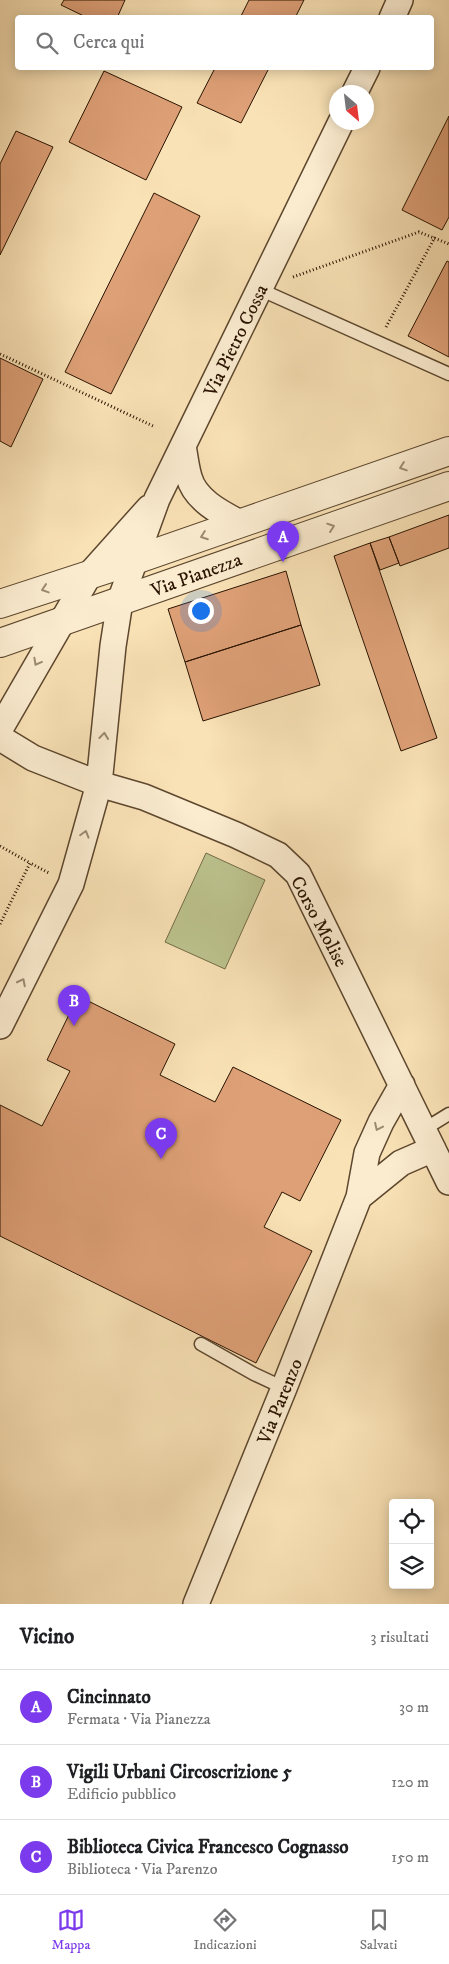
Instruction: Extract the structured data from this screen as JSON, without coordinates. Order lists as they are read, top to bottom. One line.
{"streets":{"street":["Via Pietro Cossa","Via Pianezza","Corso Molise","Via Parenzo"]},"crossings":[["Via Pietro Cossa","Via Pianezza"],["Via Pietro Cossa","Corso Molise"],["Corso Molise","Via Parenzo"]],"north":"bottom right","page":{"search":"Cerca qui","pins":["A","B","C"],"heading":["Vicino","3 risultati"],"list":[{"mark":"A","name":"Cincinnato","note":"Fermata · Via Pianezza","value":"30 m"},{"mark":"B","name":"Vigili Urbani Circoscrizione 5","note":"Edificio pubblico","value":"120 m"},{"mark":"C","name":"Biblioteca Civica Francesco Cognasso","note":"Biblioteca · Via Parenzo","value":"150 m"}],"nav":["Mappa","Indicazioni","Salvati"]}}
